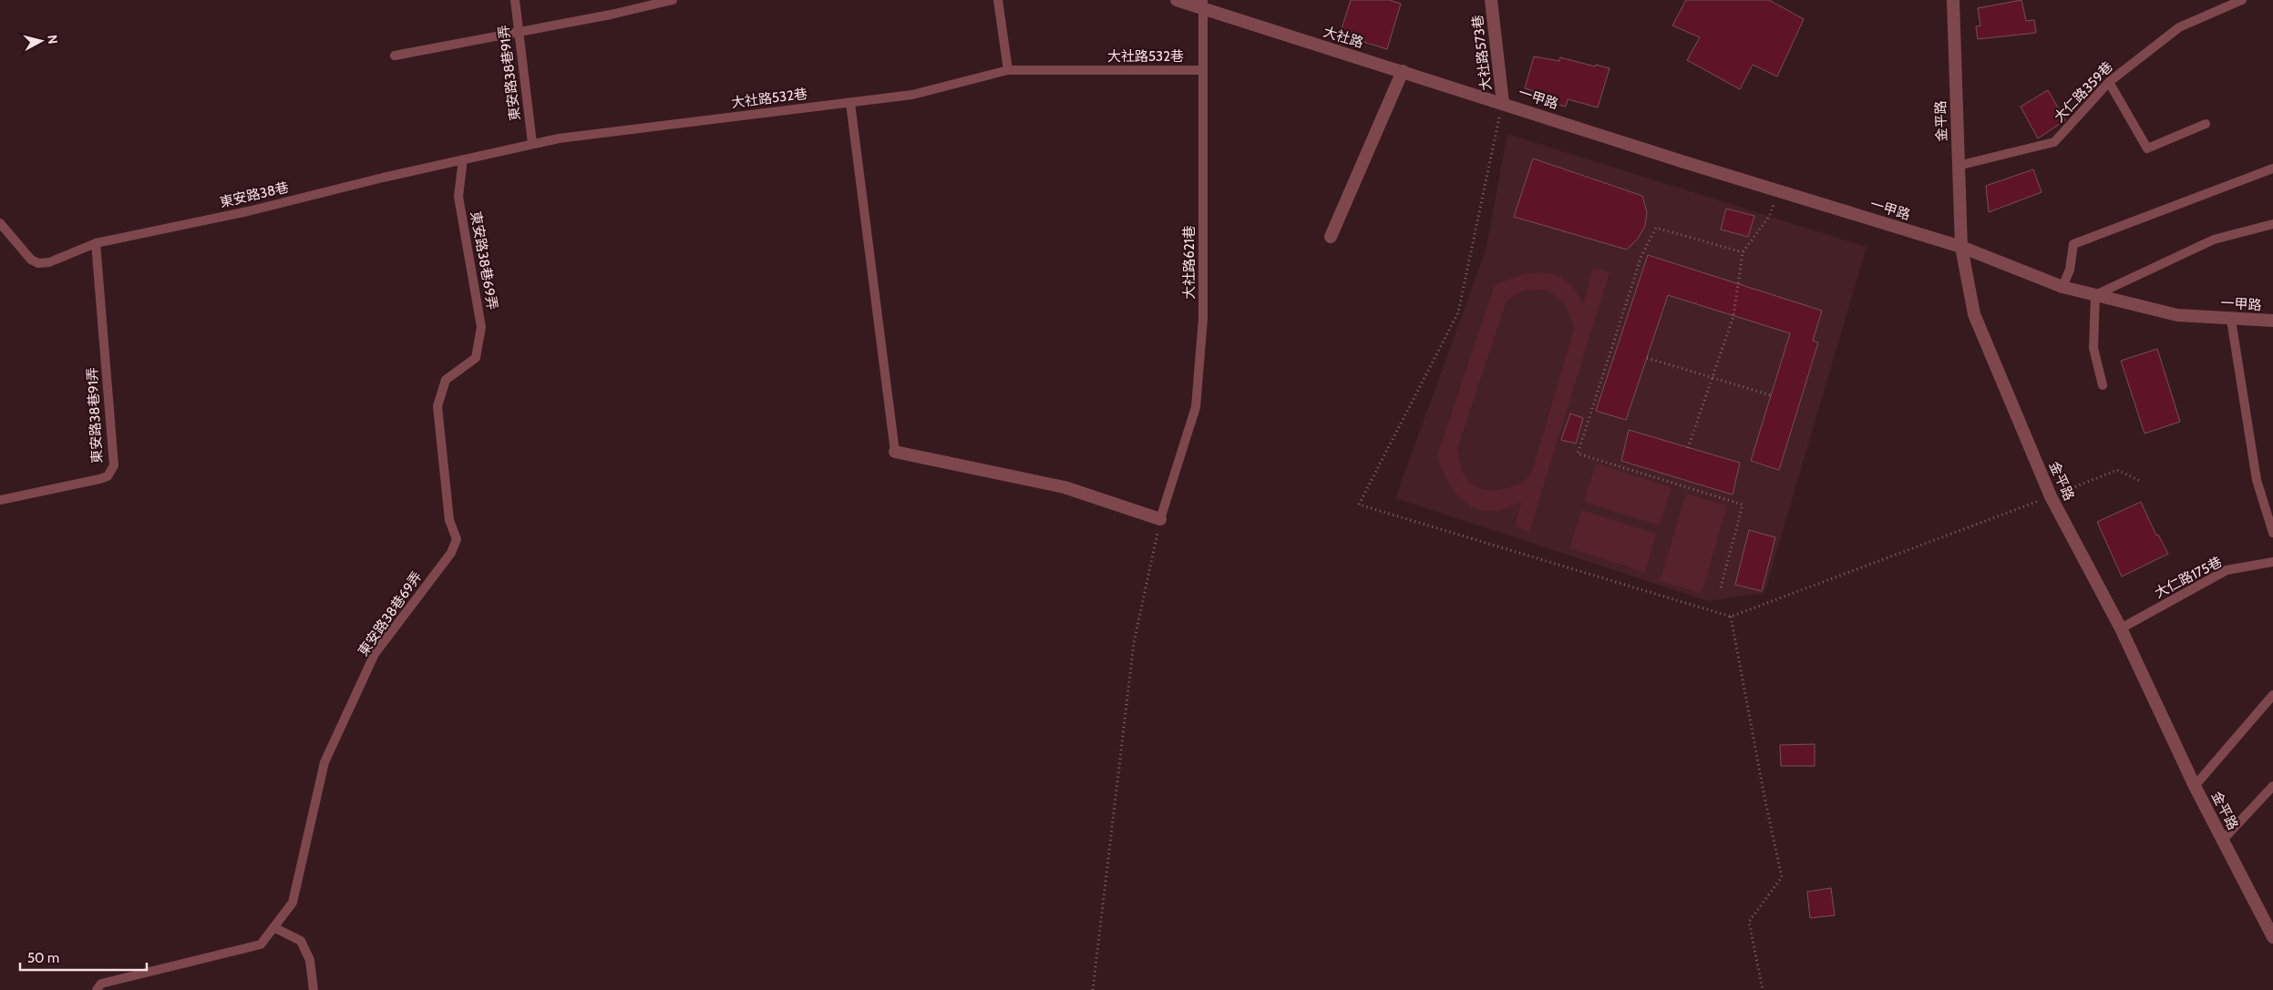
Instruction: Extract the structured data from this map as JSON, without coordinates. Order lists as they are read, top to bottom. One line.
{"streets":{"street":["大社路","大社路573巷","一甲路","金平路"],"lane":["大社路532巷","東安路38巷91弄","大仁路359巷","東安路38巷","東安路38巷69弄","大社路621巷","大仁路175巷"]},"crossings":[["大社路","大社路573巷"],["大社路","一甲路"],["大社路","大社路621巷"],["大社路573巷","一甲路"],["大社路532巷","東安路38巷91弄"],["大社路532巷","東安路38巷"],["大社路532巷","大社路621巷"],["東安路38巷91弄","東安路38巷"],["大仁路359巷","金平路"],["一甲路","金平路"],["金平路","大仁路175巷"],["東安路38巷","東安路38巷69弄"]],"scale_bar":"50 m","north":"right"}
